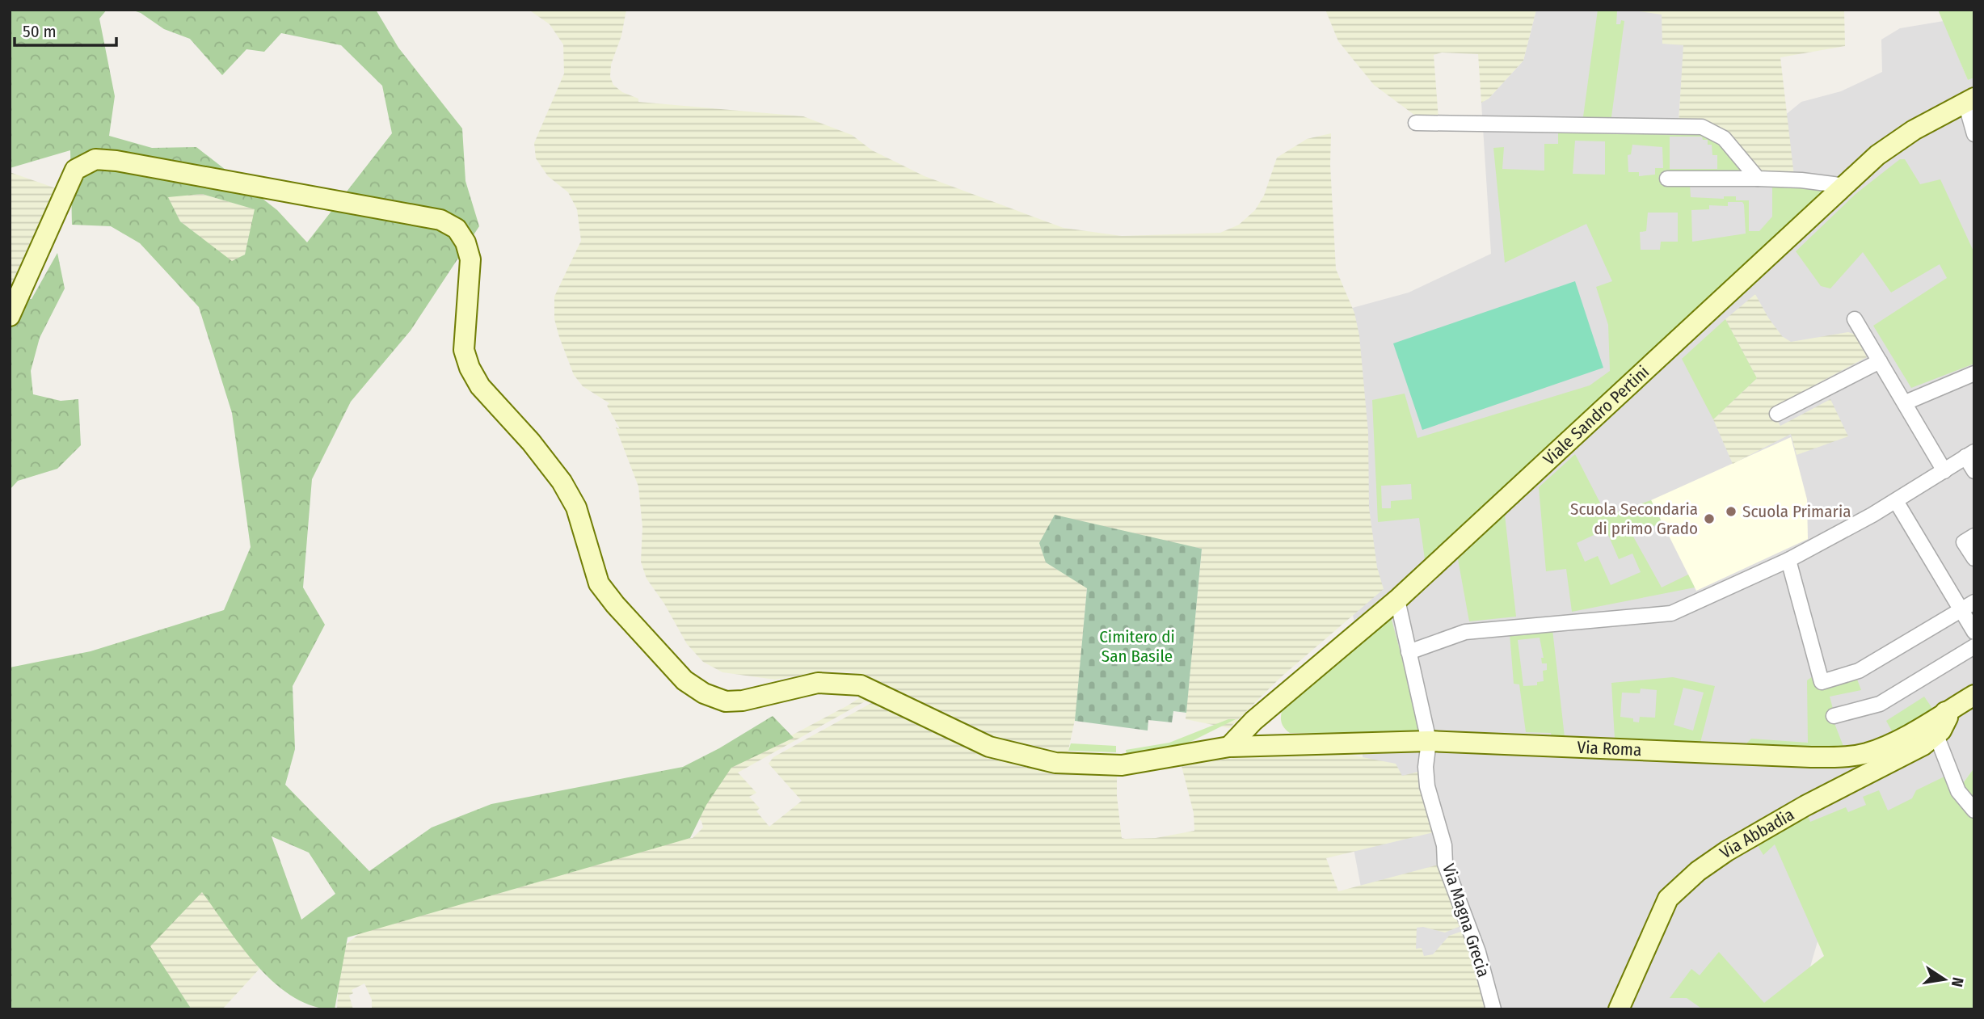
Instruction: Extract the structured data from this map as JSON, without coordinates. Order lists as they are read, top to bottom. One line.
{"streets":{"street":["Viale Sandro Pertini","Via Roma","Via Abbadia","Via Magna Grecia"]},"crossings":[["Viale Sandro Pertini","Via Roma"],["Viale Sandro Pertini","Via Magna Grecia"],["Via Roma","Via Magna Grecia"]],"parks":["Cimitero di San Basile"],"places":["Scuola Primaria","Scuola Secondaria di primo Grado"],"scale_bar":"50 m","north":"right"}
